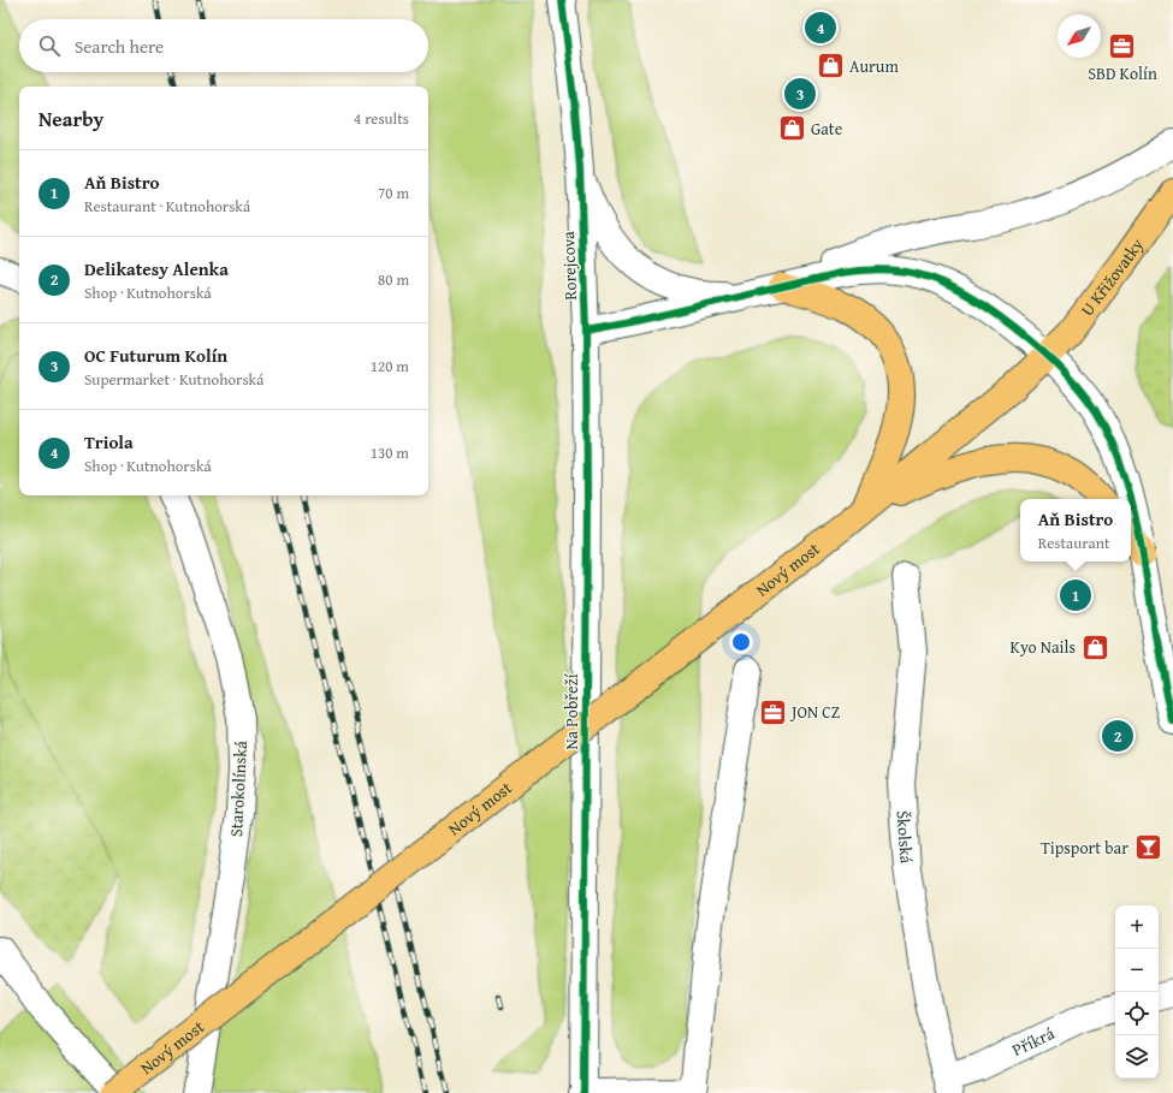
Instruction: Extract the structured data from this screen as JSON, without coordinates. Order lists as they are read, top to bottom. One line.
{"streets":{"main road":["U Křižovatky","Nový most"],"street":["Rorejcova","Na Pobřeží","Starokolínská","Školská","Příkrá"]},"crossings":[["Rorejcova","Na Pobřeží"],["U Křižovatky","Nový most"],["Školská","Příkrá"]],"places":{"office":["SBD Kolín","JON CZ"],"shop":["Aurum","Gate","Kyo Nails"],"bar":["Tipsport bar"]},"north":"bottom left","page":{"pins":["4","3","1","2"],"search":"Search here","heading":["Nearby","4 results"],"list":[{"mark":"1","name":"Aň Bistro","note":"Restaurant · Kutnohorská","value":"70 m"},{"mark":"2","name":"Delikatesy Alenka","note":"Shop · Kutnohorská","value":"80 m"},{"mark":"3","name":"OC Futurum Kolín","note":"Supermarket · Kutnohorská","value":"120 m"},{"mark":"4","name":"Triola","note":"Shop · Kutnohorská","value":"130 m"}],"popup":["Aň Bistro","Restaurant"],"map_buttons":["+","−"]}}
